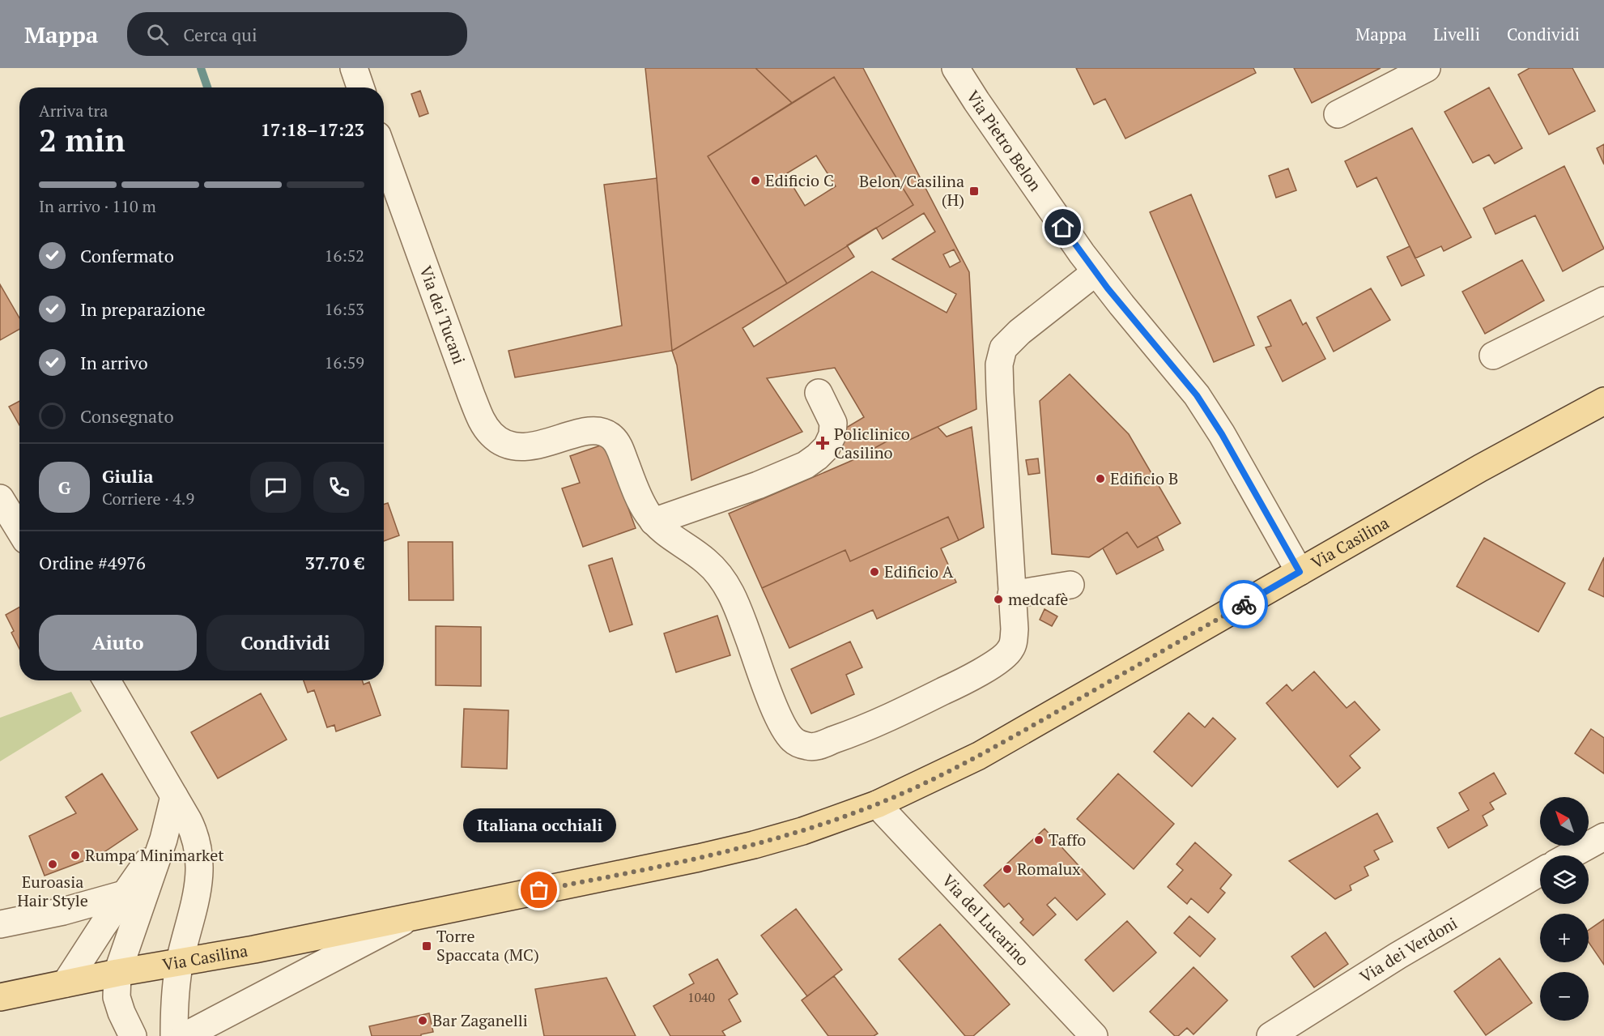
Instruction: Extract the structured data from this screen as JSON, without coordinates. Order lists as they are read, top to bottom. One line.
{"streets":{"main road":["Via Casilina"],"street":["Via Pietro Belon","Via dei Tucani","Via del Lucarino","Via dei Verdoni"]},"crossings":[["Via Pietro Belon","Via Casilina"],["Via Casilina","Via del Lucarino"]],"places":{"other":["Edificio C","Edificio B","Edificio A","medcafè","Taffo","Rumpa Minimarket","Euroasia Hair Style","Romalux","Italiana occhiali","Bar Zaganelli"],"transit":["Belon/Casilina (H)","Torre Spaccata (MC)"],"health":["Policlinico Casilino"]},"house_numbers":["1040"],"north":"top left","page":{"header":"Mappa","search":"Cerca qui","nav":["Mappa","Livelli","Condividi"],"heading":["2 min","Arriva tra","17:18–17:23"],"panel":["Giulia","Corriere · 4.9","Ordine #4976","37.70 €"],"bar":"In arrivo · 110 m","list":[["Confermato","16:52"],["In preparazione","16:53"],["In arrivo","16:59"],"Consegnato"],"round":"G","buttons":["Aiuto","Condividi"],"map_buttons":["+","−"],"bubble":"Italiana occhiali"}}
